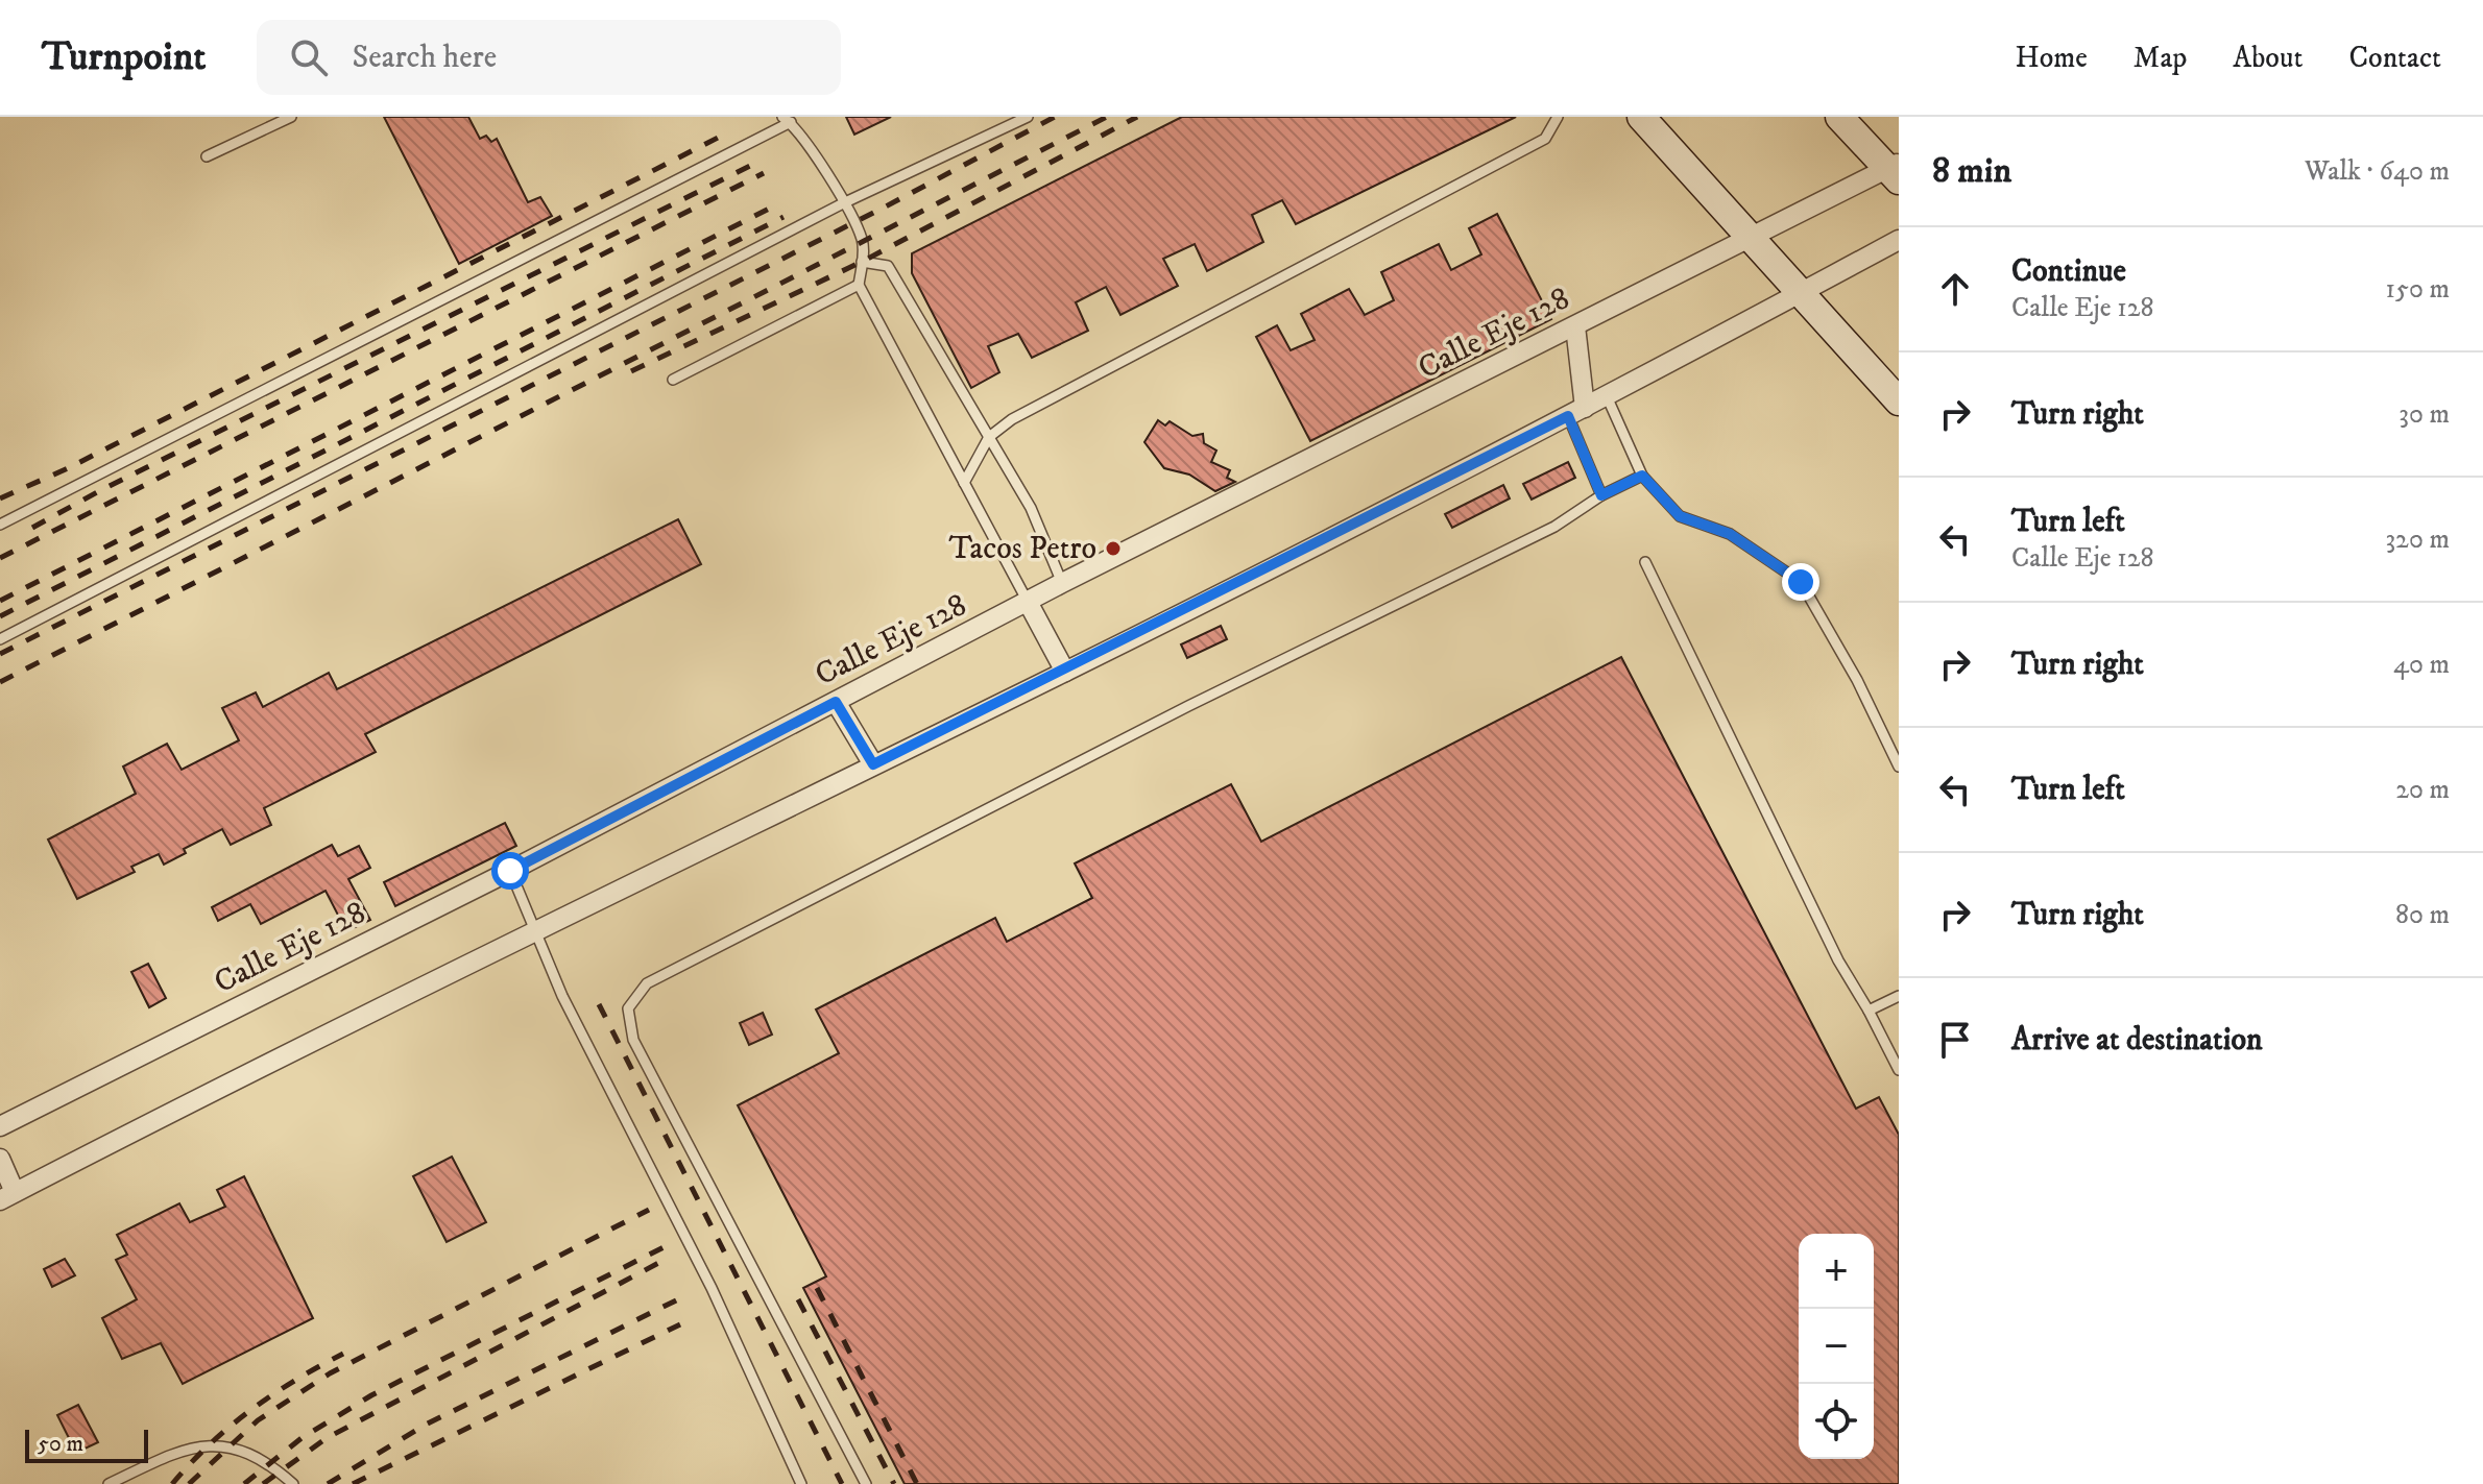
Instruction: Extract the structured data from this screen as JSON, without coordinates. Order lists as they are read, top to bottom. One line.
{"streets":{"street":["Calle Eje 128"]},"places":["Tacos Petro"],"scale_bar":"50 m","page":{"header":"Turnpoint","search":"Search here","nav":["Home","Map","About","Contact"],"heading":["8 min","Walk · 640 m"],"list":[["Continue","Calle Eje 128","150 m"],["Turn right","30 m"],["Turn left","Calle Eje 128","320 m"],["Turn right","40 m"],["Turn left","20 m"],["Turn right","80 m"],"Arrive at destination"],"map_buttons":["+","−"],"scale":"50 m"}}
